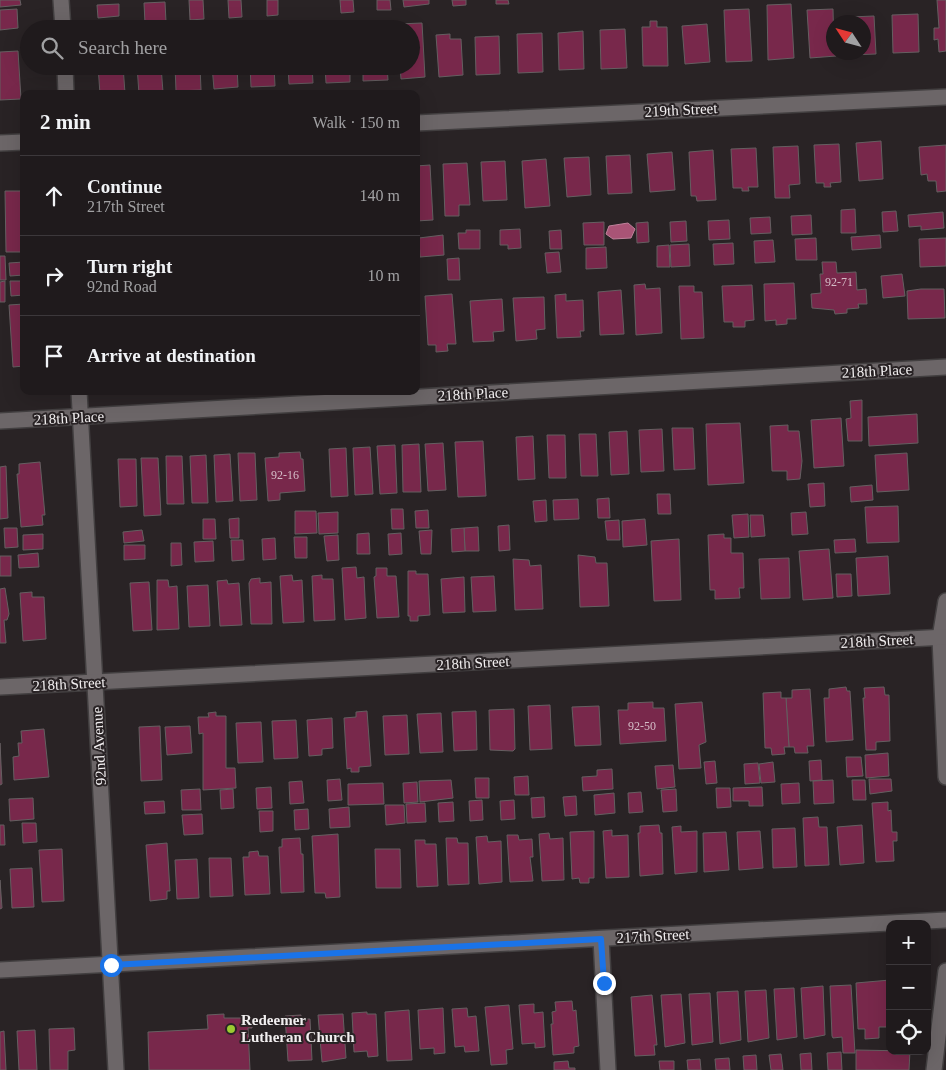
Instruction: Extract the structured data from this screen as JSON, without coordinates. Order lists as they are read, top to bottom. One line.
{"streets":{"street":["219th Street","218th Place","218th Street","92nd Avenue","217th Street"]},"crossings":[["218th Place","92nd Avenue"],["218th Street","92nd Avenue"],["92nd Avenue","217th Street"]],"places":["Redeemer Lutheran Church"],"house_numbers":["92-71","92-16","92-50"],"north":"top left","page":{"search":"Search here","heading":["2 min","Walk · 150 m"],"list":[["Continue","217th Street","140 m"],["Turn right","92nd Road","10 m"],"Arrive at destination"],"map_buttons":["+","−"]}}
